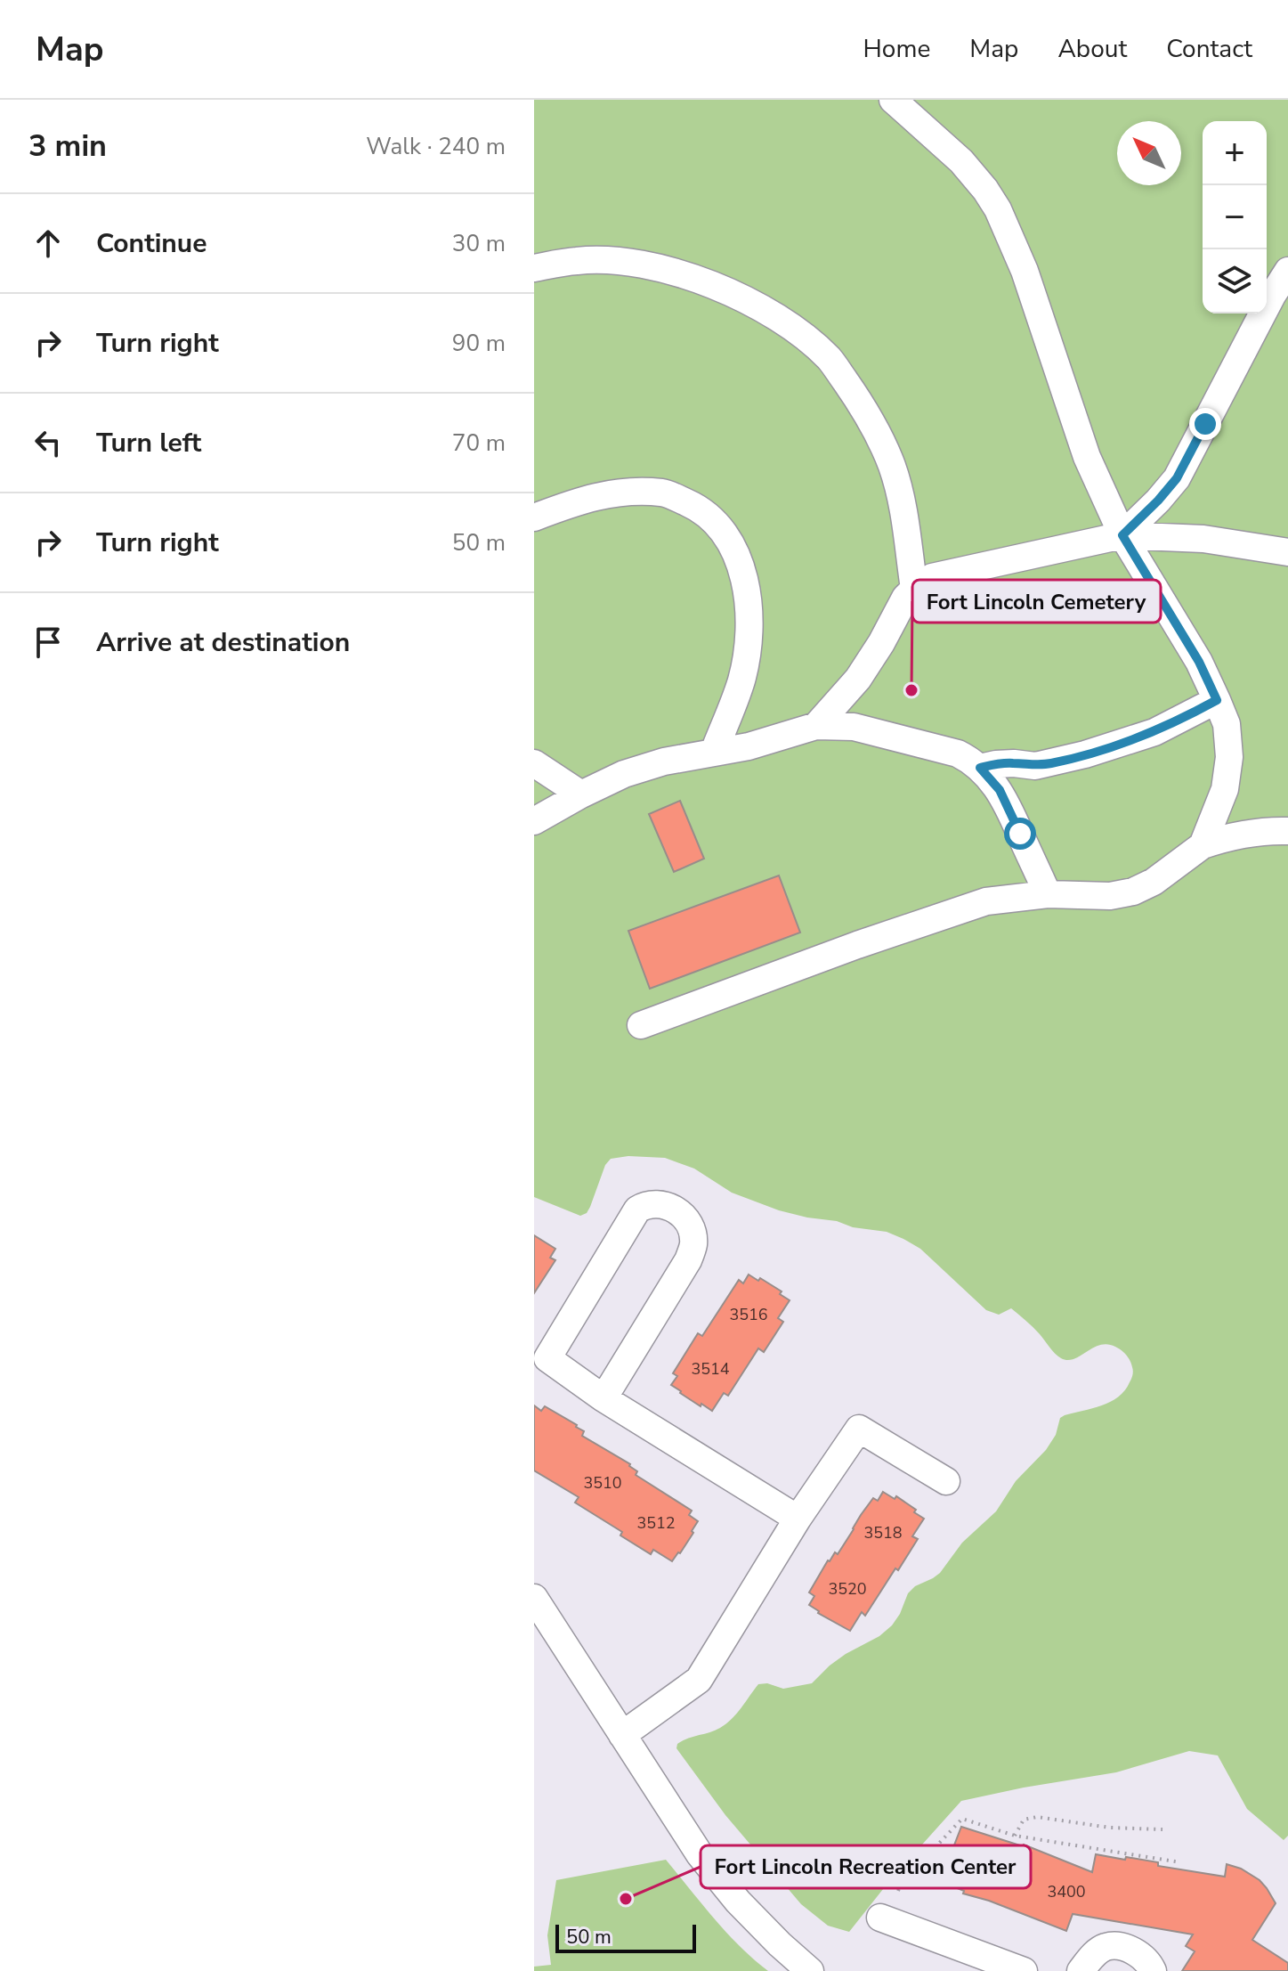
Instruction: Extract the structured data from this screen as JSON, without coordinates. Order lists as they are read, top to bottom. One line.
{"places":["Fort Lincoln Cemetery","Fort Lincoln Recreation Center"],"house_numbers":["3516","3514","3510","3512","3518","3520","3400"],"scale_bar":"50 m","north":"top left","page":{"header":"Map","nav":["Home","Map","About","Contact"],"heading":["3 min","Walk · 240 m"],"map_buttons":["+","−"],"list":[["Continue","30 m"],["Turn right","90 m"],["Turn left","70 m"],["Turn right","50 m"],"Arrive at destination"],"scale":"50 m"}}
